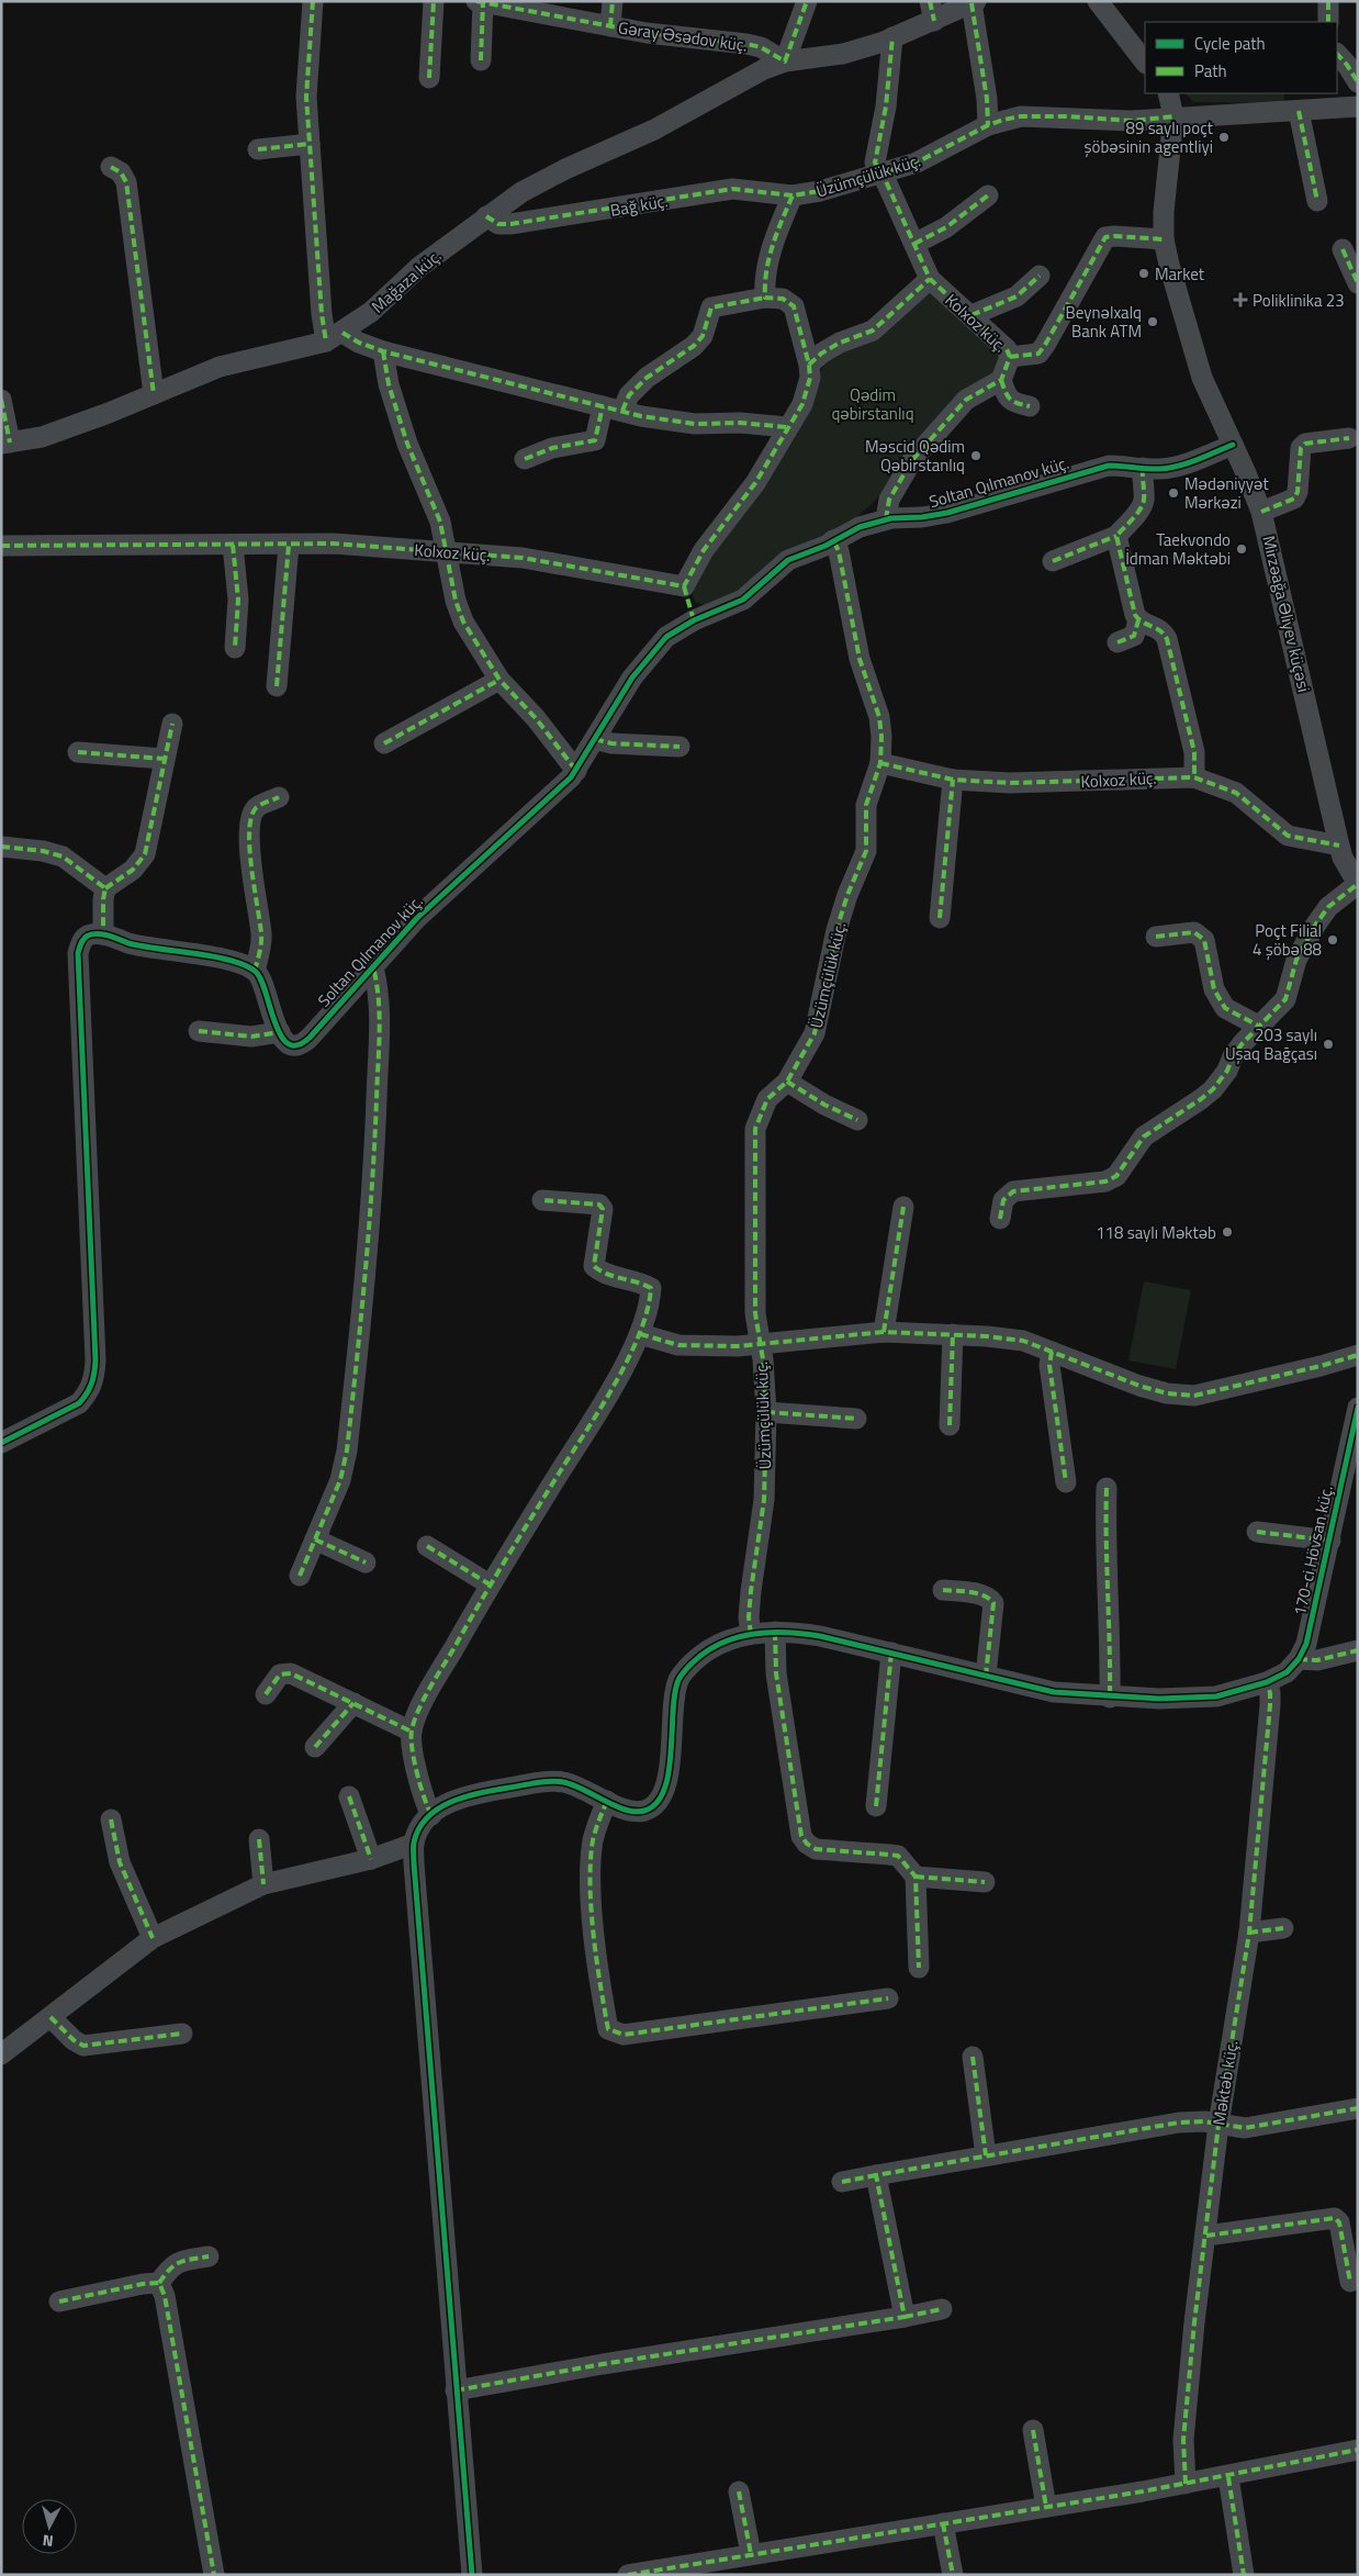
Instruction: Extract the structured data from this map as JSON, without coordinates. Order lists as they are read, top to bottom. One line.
{"streets":{"street":["Gəray Əsədov küç.","Üzümçülük küç.","Bağ küç.","Mağaza küç.","Kolxoz küç.","Soltan Qılmanov küç.","Mirzəağa Əliyev küçəsi","170-ci Hövsan küç.","Məktəb küç."]},"crossings":[["Gəray Əsədov küç.","Mağaza küç."],["Üzümçülük küç.","Bağ küç."],["Üzümçülük küç.","Kolxoz küç."],["Üzümçülük küç.","Soltan Qılmanov küç."],["Üzümçülük küç.","Mirzəağa Əliyev küçəsi"],["Üzümçülük küç.","170-ci Hövsan küç."],["Bağ küç.","Mağaza küç."],["Kolxoz küç.","Soltan Qılmanov küç."],["Kolxoz küç.","Mirzəağa Əliyev küçəsi"],["Soltan Qılmanov küç.","Mirzəağa Əliyev küçəsi"],["170-ci Hövsan küç.","Məktəb küç."]],"parks":["Qədim qəbirstanlıq"],"places":{"other":["89 saylı poçt şöbəsinin agentliyi","Market","Beynəlxalq Bank ATM","Məscid Qədim Qəbirstanlıq","Mədəniyyət Mərkəzi","Taekvondo İdman Məktəbi","Poçt Filial 4 şöbə 88","203 saylı Uşaq Bağçası","118 saylı Məktəb"],"health":["Poliklinika 23"]},"legend":["Cycle path","Path"],"north":"bottom"}
